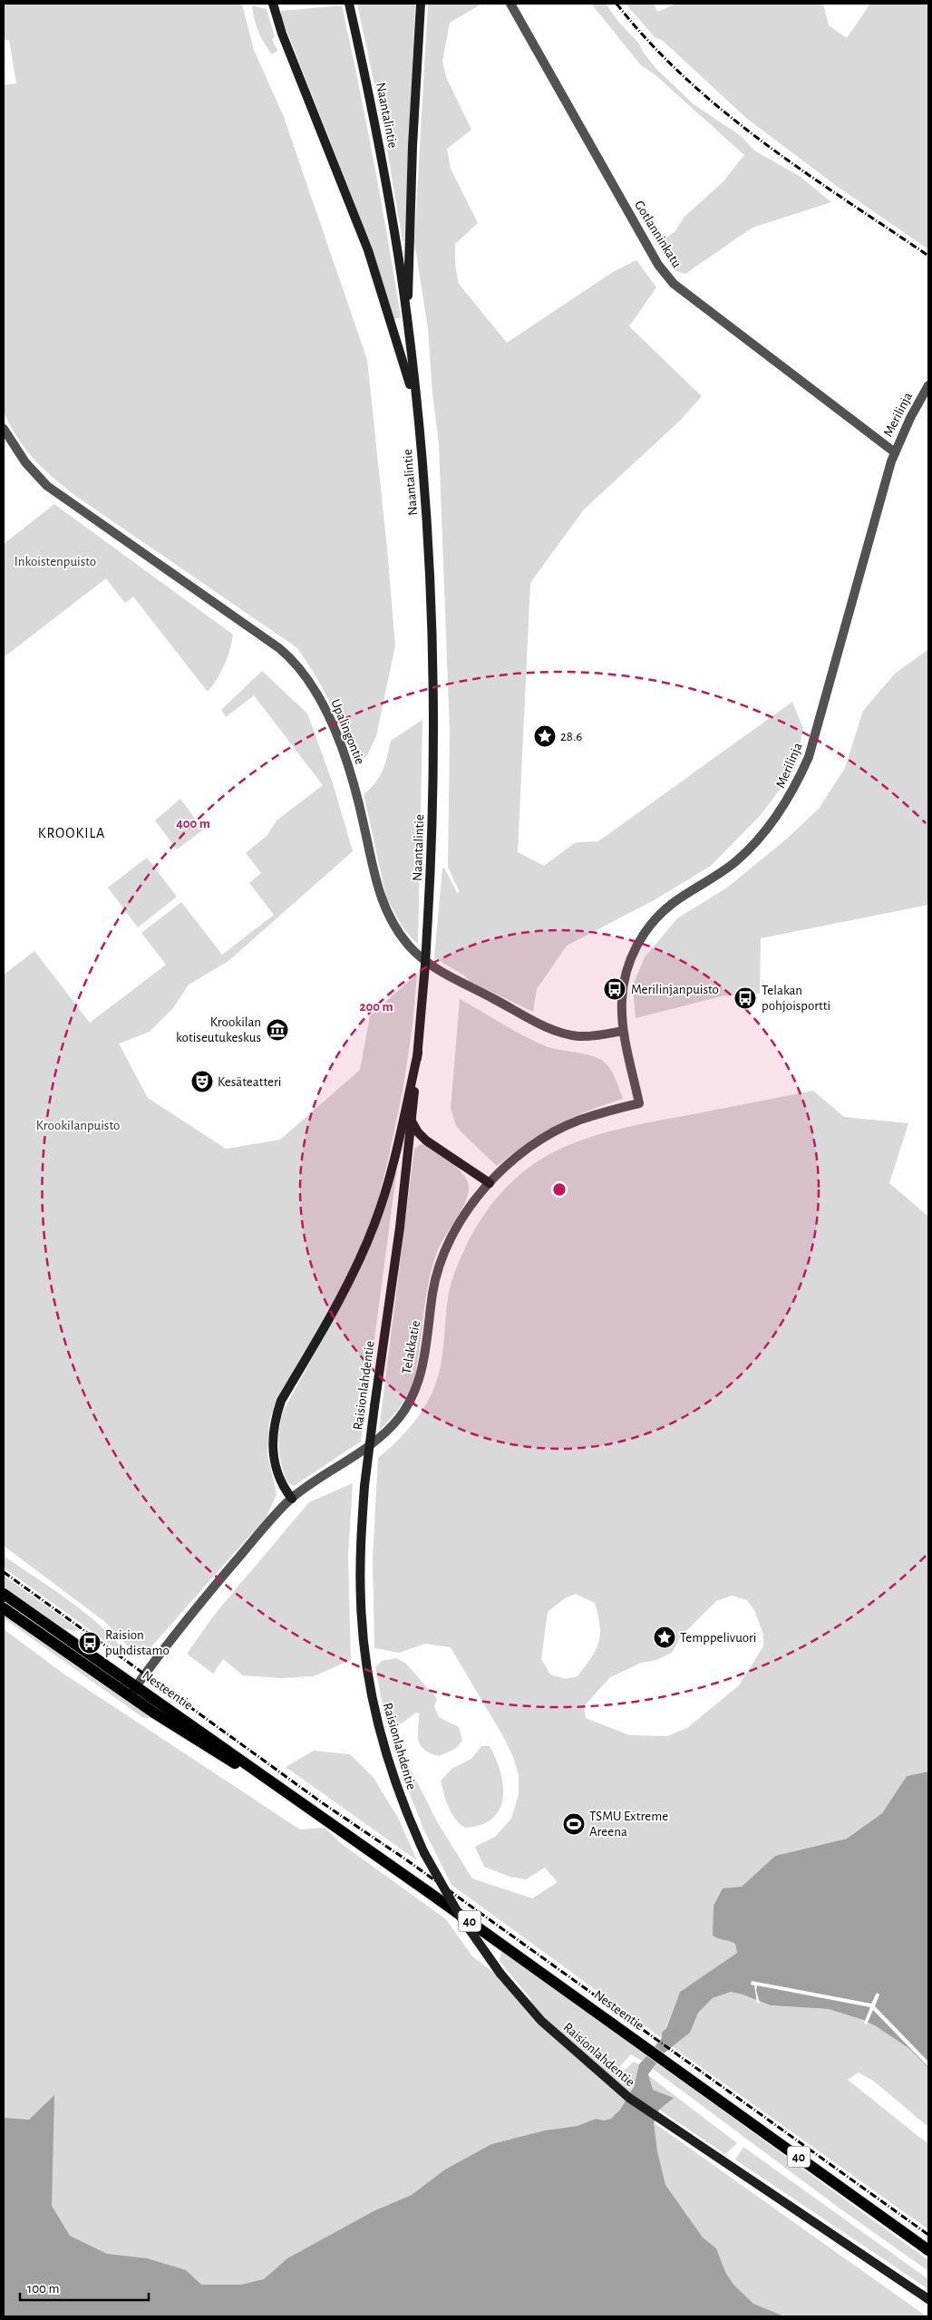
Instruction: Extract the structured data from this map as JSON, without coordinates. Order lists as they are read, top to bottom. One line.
{"streets":{"main road":["Naantalintie","Raisionlahdentie","Nesteentie","40"],"street":["Gotlanninkatu","Merilinja","Upalingontie","Telakkatie"]},"crossings":[["Naantalintie","Raisionlahdentie"],["Gotlanninkatu","Merilinja"],["Merilinja","Upalingontie"],["Merilinja","Telakkatie"],["Telakkatie","Nesteentie"]],"districts":["KROOKILA"],"parks":["Inkoistenpuisto","Krookilanpuisto"],"places":{"place":["28.6","Temppelivuori"],"bus stop":["Merilinjanpuisto","Telakan pohjoisportti","Raision puhdistamo"],"museum":["Krookilan kotiseutukeskus"],"theatre":["Kesäteatteri"],"sports":["TSMU Extreme Areena"]},"scale_bar":"100 m","rings":["400 m","200 m"]}
